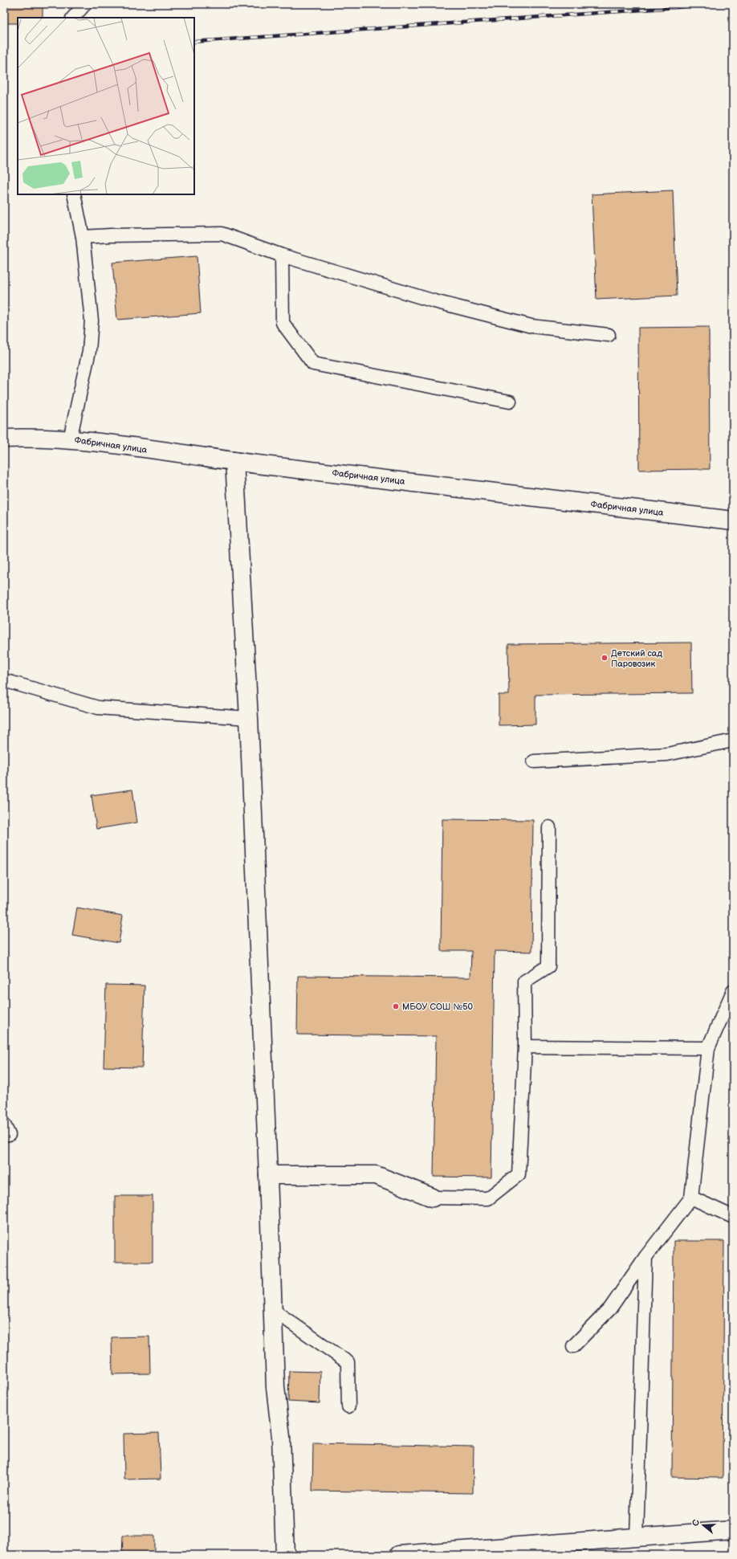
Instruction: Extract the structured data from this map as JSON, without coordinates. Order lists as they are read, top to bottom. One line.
{"streets":{"street":["Фабричная улица"]},"places":["Детский сад Паровозик","МБОУ СОШ №50"],"north":"left"}
